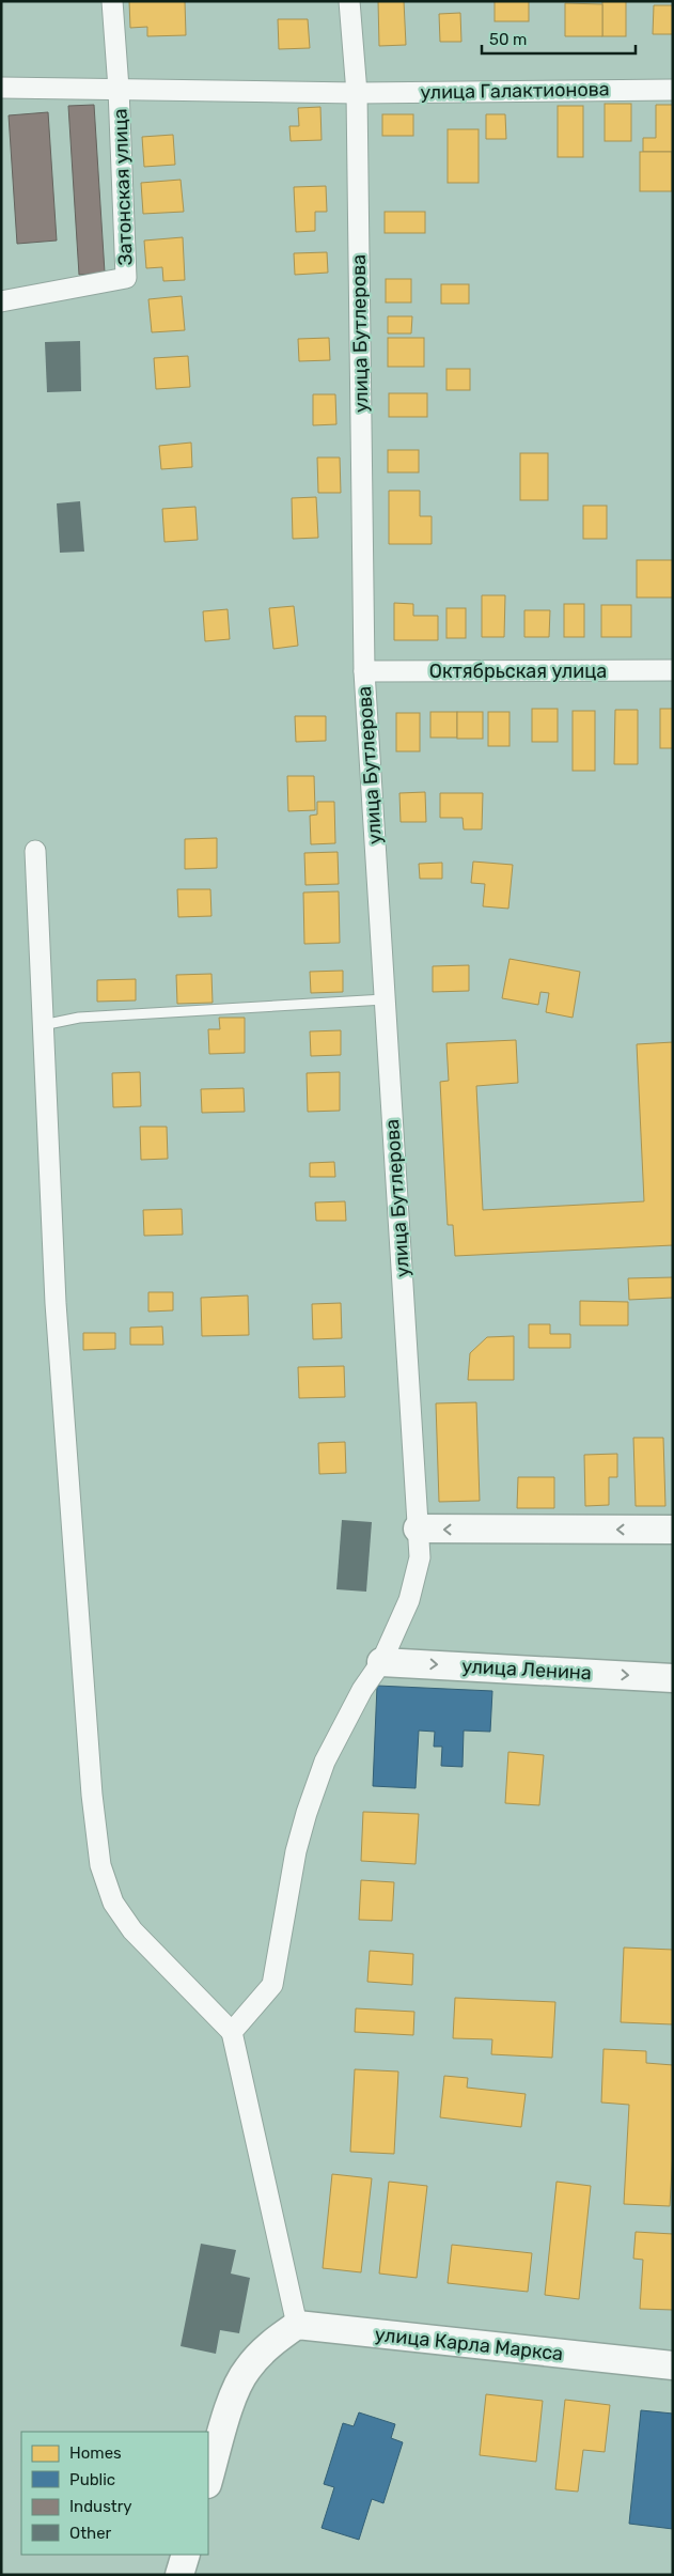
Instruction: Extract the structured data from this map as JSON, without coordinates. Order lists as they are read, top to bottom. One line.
{"streets":{"main road":["улица Ленина","улица Карла Маркса"],"street":["улица Галактионова","Затонская улица","улица Бутлерова","Октябрьская улица"]},"crossings":[["улица Галактионова","Затонская улица"],["улица Галактионова","улица Бутлерова"],["улица Бутлерова","Октябрьская улица"],["улица Бутлерова","улица Ленина"]],"legend":["Homes","Public","Industry","Other"],"scale_bar":"50 m"}
